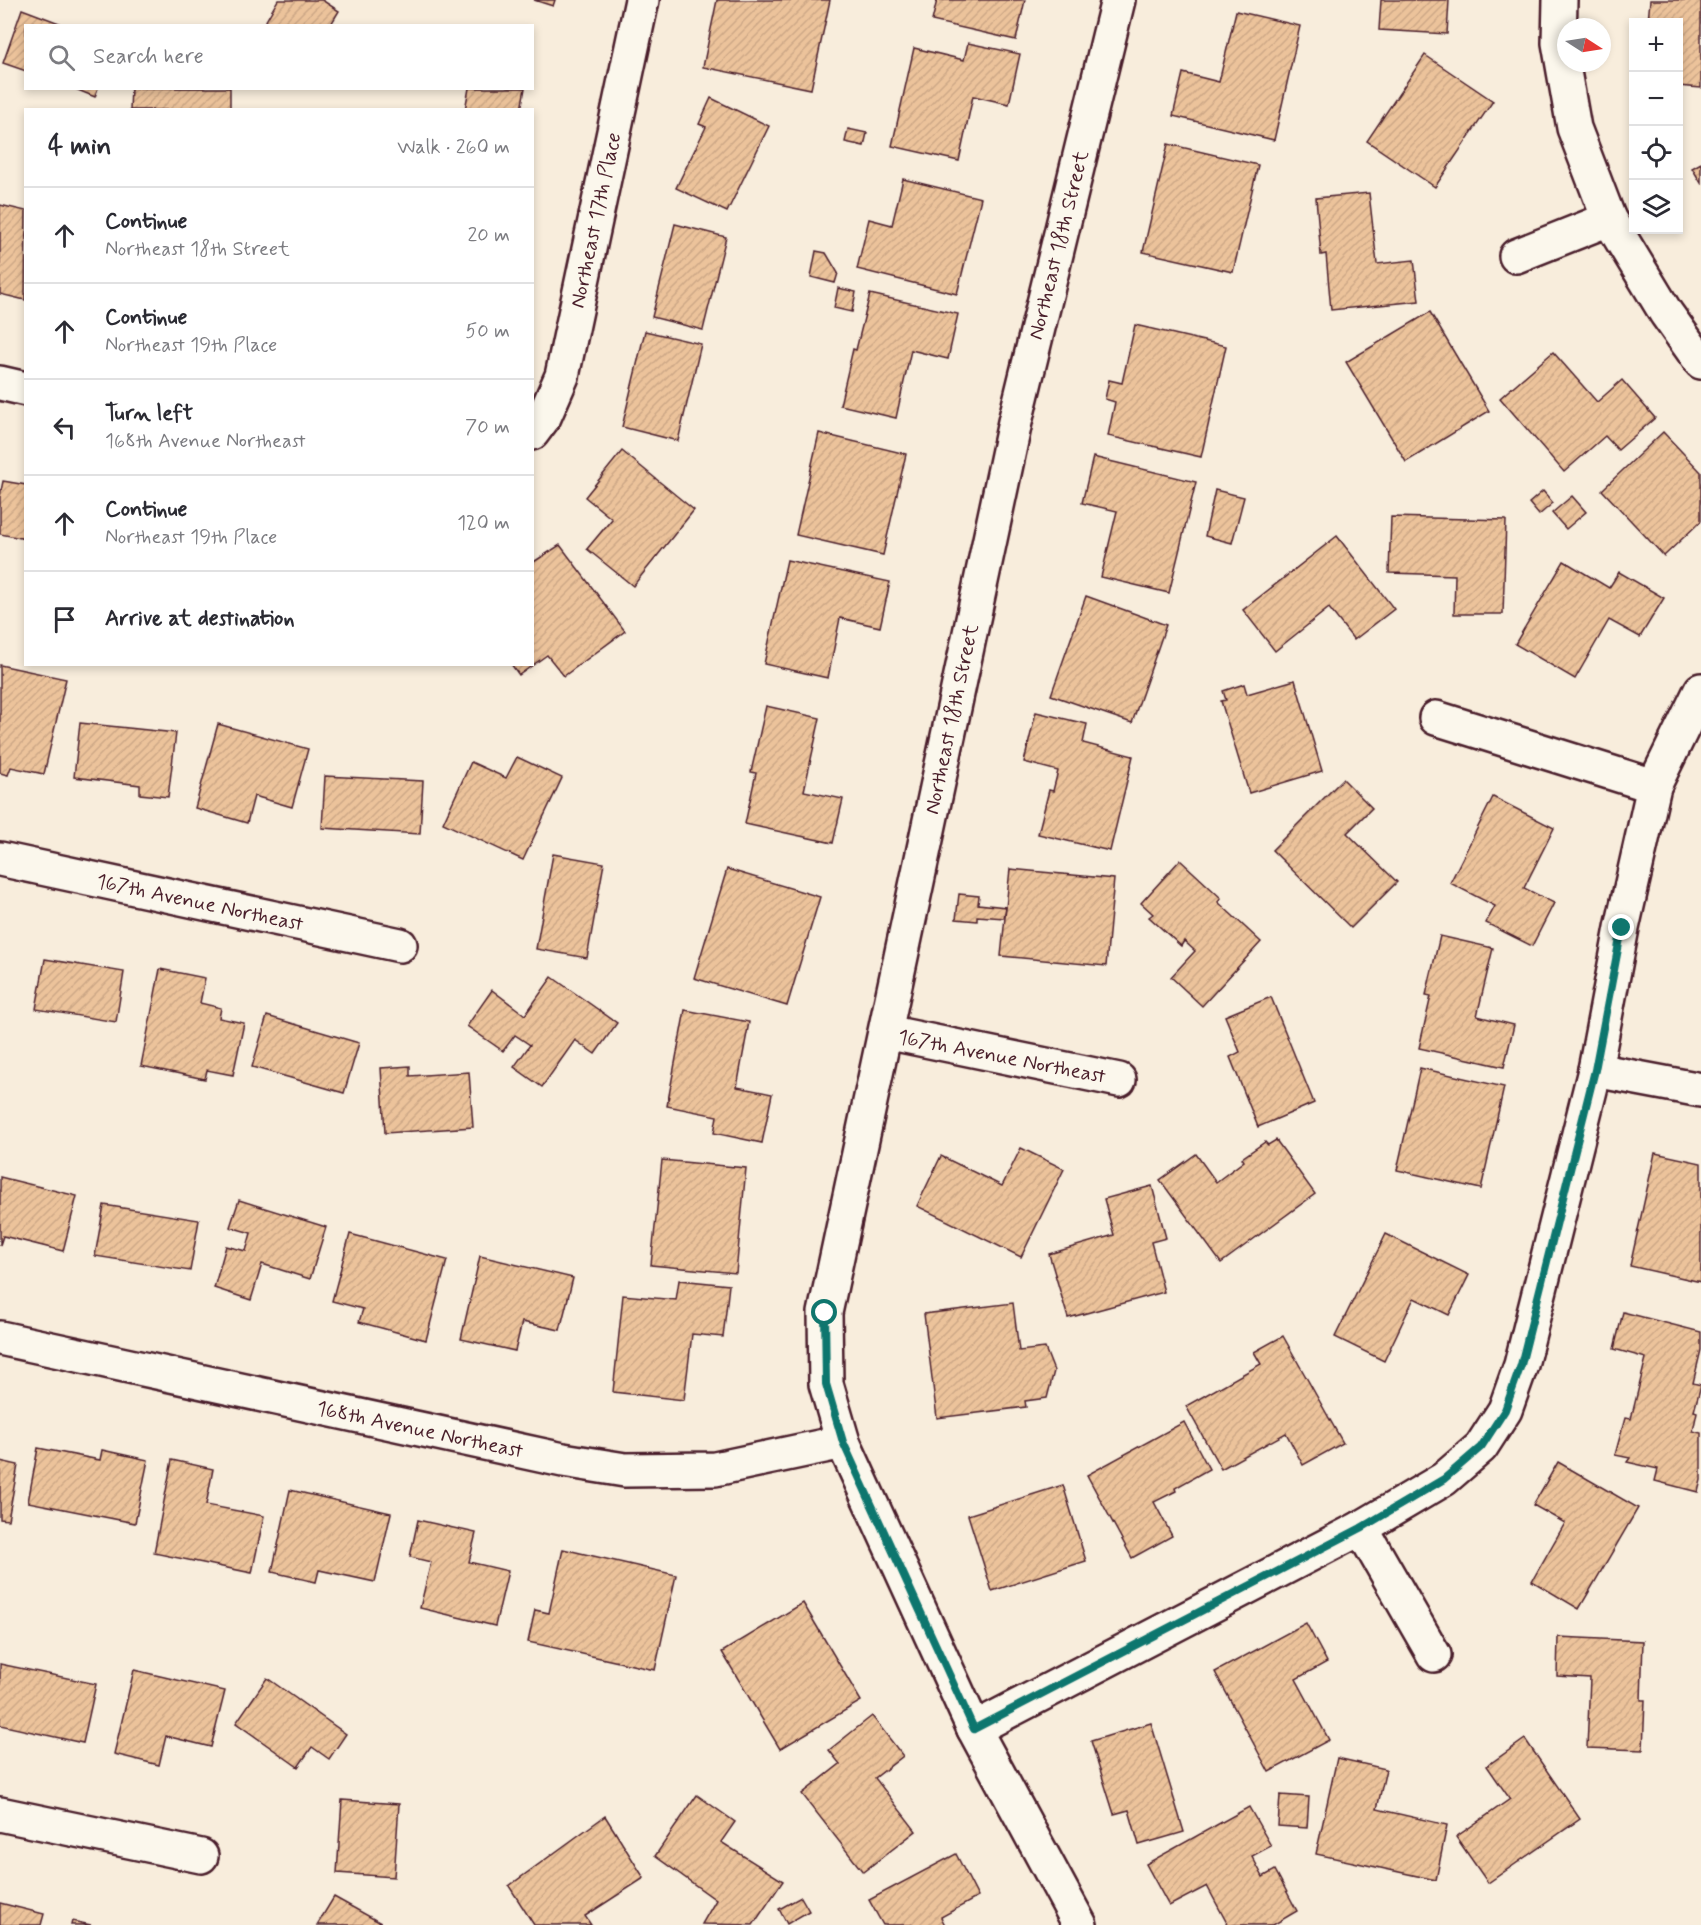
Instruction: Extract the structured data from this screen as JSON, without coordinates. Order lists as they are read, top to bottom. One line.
{"streets":{"street":["Northeast 17th Place","Northeast 18th Street","167th Avenue Northeast","168th Avenue Northeast"]},"crossings":[["Northeast 18th Street","167th Avenue Northeast"],["Northeast 18th Street","168th Avenue Northeast"]],"north":"right","page":{"map_buttons":["+","−"],"search":"Search here","heading":["4 min","Walk · 260 m"],"list":[["Continue","Northeast 18th Street","20 m"],["Continue","Northeast 19th Place","50 m"],["Turn left","168th Avenue Northeast","70 m"],["Continue","Northeast 19th Place","120 m"],"Arrive at destination"]}}
